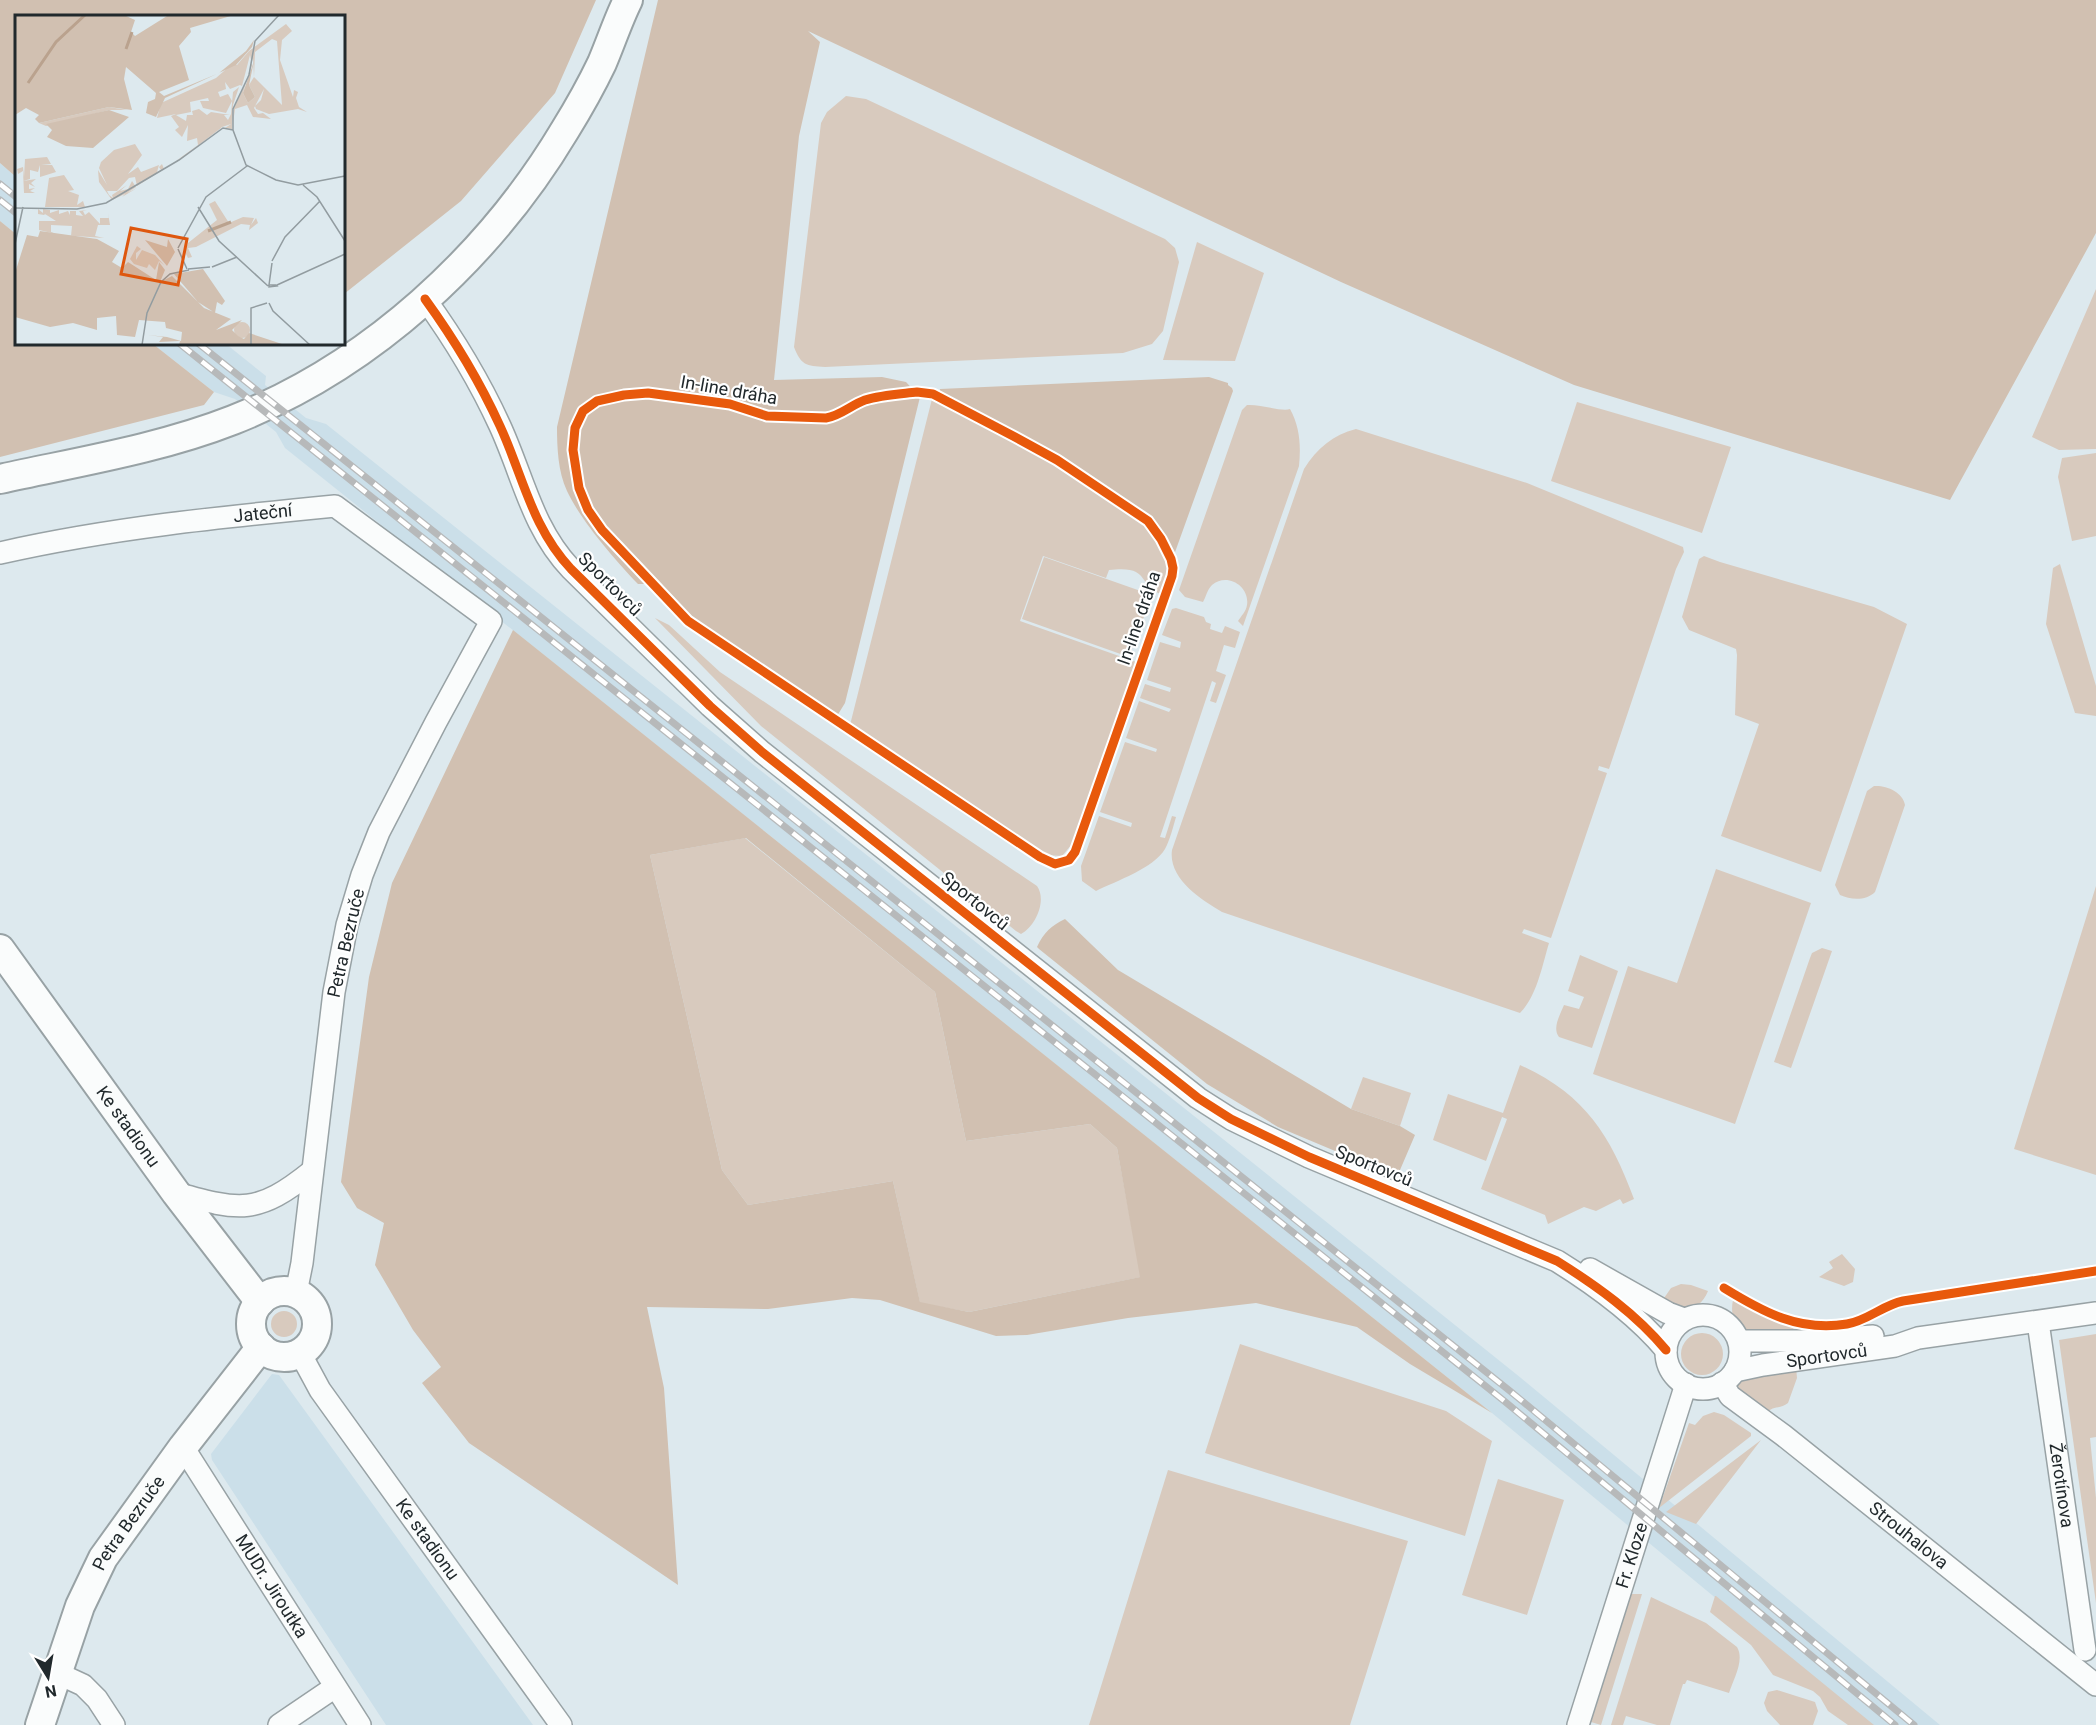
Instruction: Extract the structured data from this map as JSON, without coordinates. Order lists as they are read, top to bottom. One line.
{"streets":{"street":["Jateční","Sportovců","Petra Bezruče","Ke stadionu","Žerotínova","Strouhalova","Fr. Kloze","MUDr. Jiroutka"],"cycle path":["In-line dráha"]},"crossings":[["Jateční","Petra Bezruče"],["Sportovců","Žerotínova"],["Sportovců","Strouhalova"],["Sportovců","Fr. Kloze"],["Petra Bezruče","Ke stadionu"],["Petra Bezruče","MUDr. Jiroutka"],["Strouhalova","Fr. Kloze"]],"north":"bottom"}
